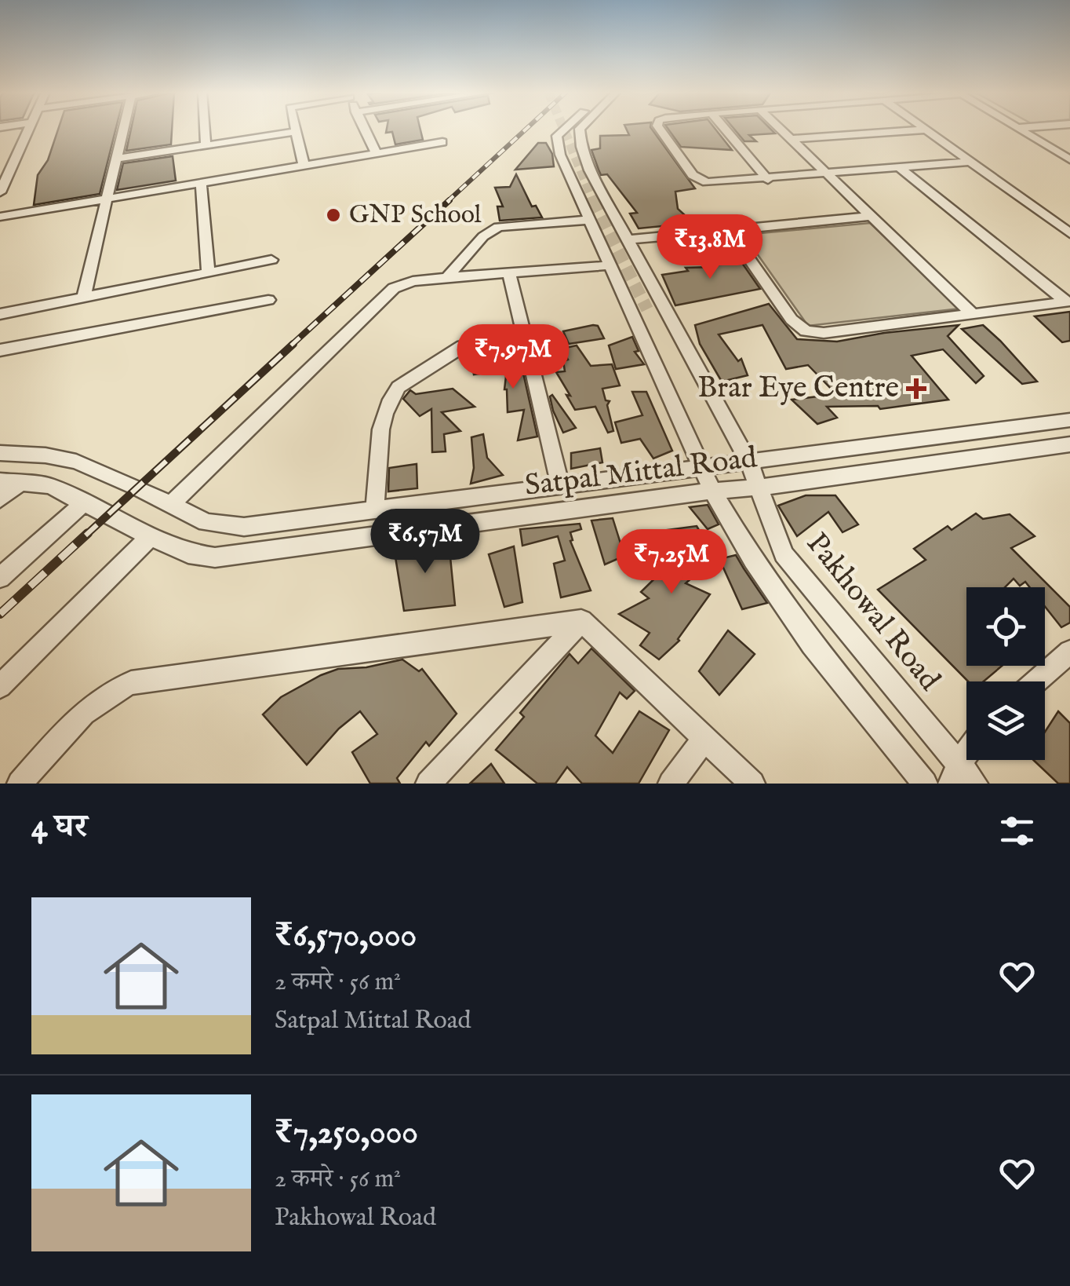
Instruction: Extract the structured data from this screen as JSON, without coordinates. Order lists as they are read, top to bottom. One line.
{"streets":{"street":["Satpal Mittal Road","Pakhowal Road"]},"crossings":[["Satpal Mittal Road","Pakhowal Road"]],"places":{"other":["GNP School"],"health":["Brar Eye Centre"]},"page":{"price":["₹13.8M","₹7.97M","₹6.57M","₹7.25M"],"heading":"4 घर","list":[{"name":"₹6,570,000","note":"2 कमरे · 56 m² · Satpal Mittal Road"},{"name":"₹7,250,000","note":"2 कमरे · 56 m² · Pakhowal Road"}]}}
